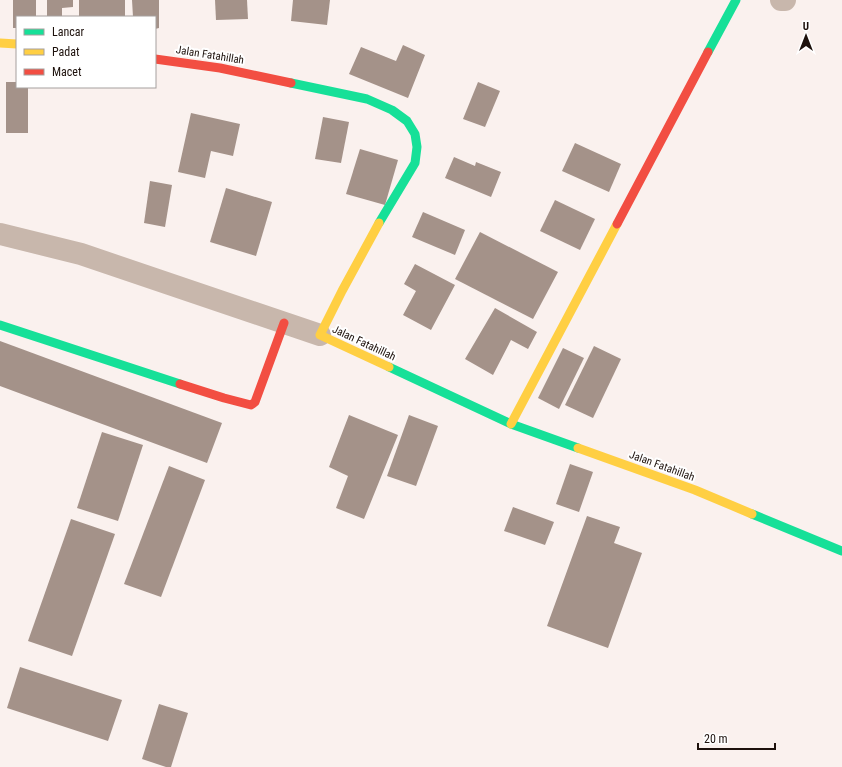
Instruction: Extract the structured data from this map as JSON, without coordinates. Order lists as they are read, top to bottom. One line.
{"streets":{"street":["Jalan Fatahillah"]},"legend":["Lancar","Padat","Macet"],"scale_bar":"20 m","north":"top"}
